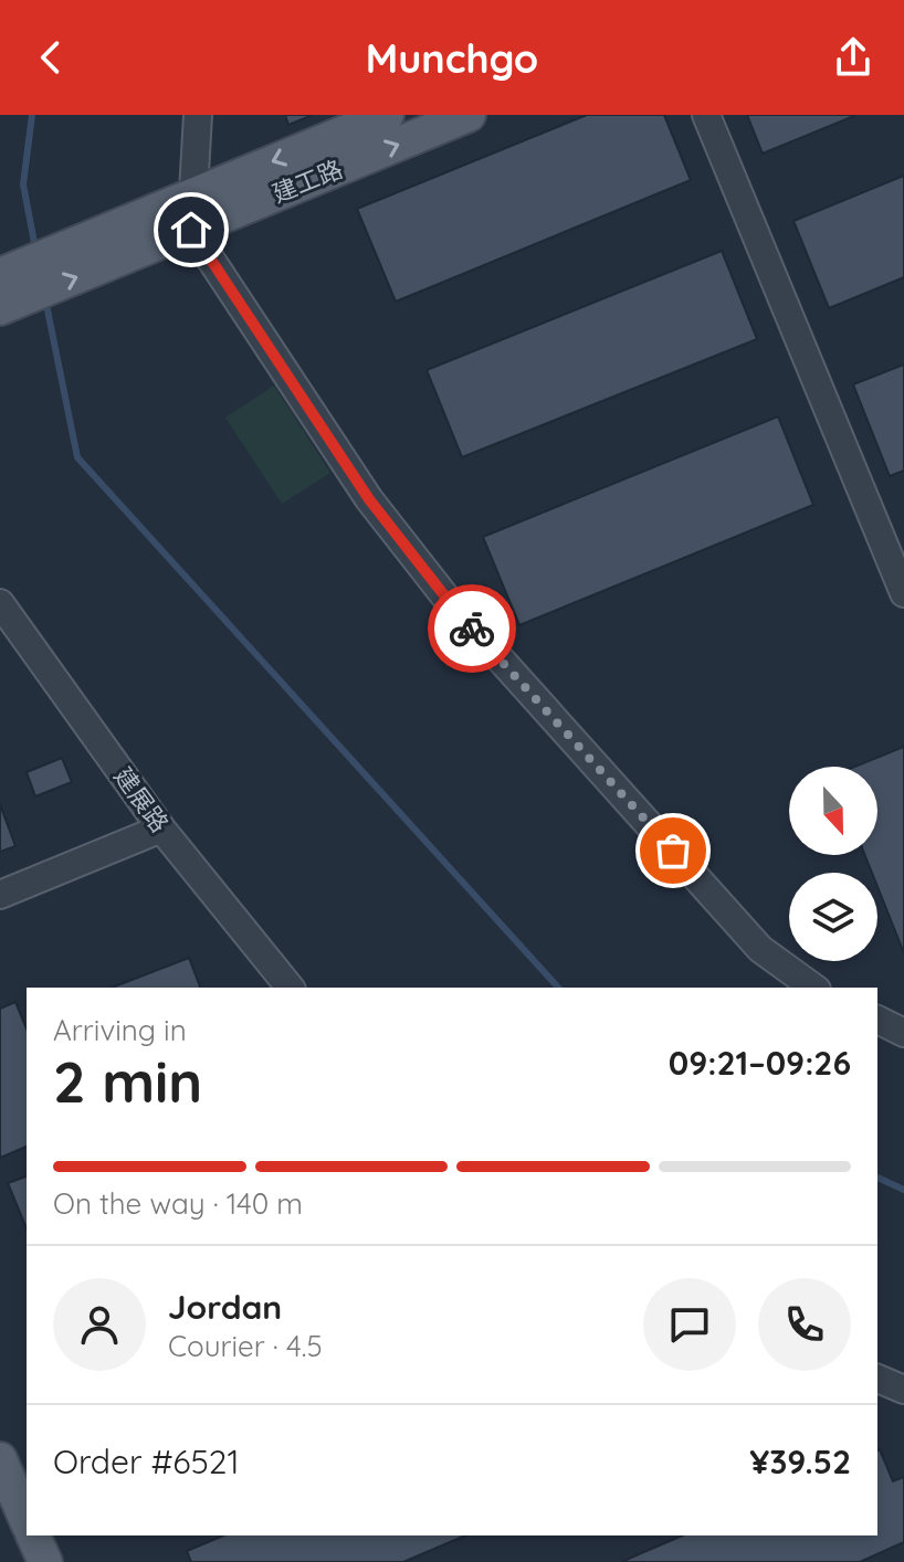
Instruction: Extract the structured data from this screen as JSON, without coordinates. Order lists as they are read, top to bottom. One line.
{"streets":{"main road":["建工路"],"street":["建展路"]},"north":"bottom","page":{"header":"Munchgo","heading":["2 min","Arriving in","09:21–09:26"],"panel":["Jordan","Courier · 4.5","Order #6521","¥39.52"],"bar":"On the way · 140 m"}}
